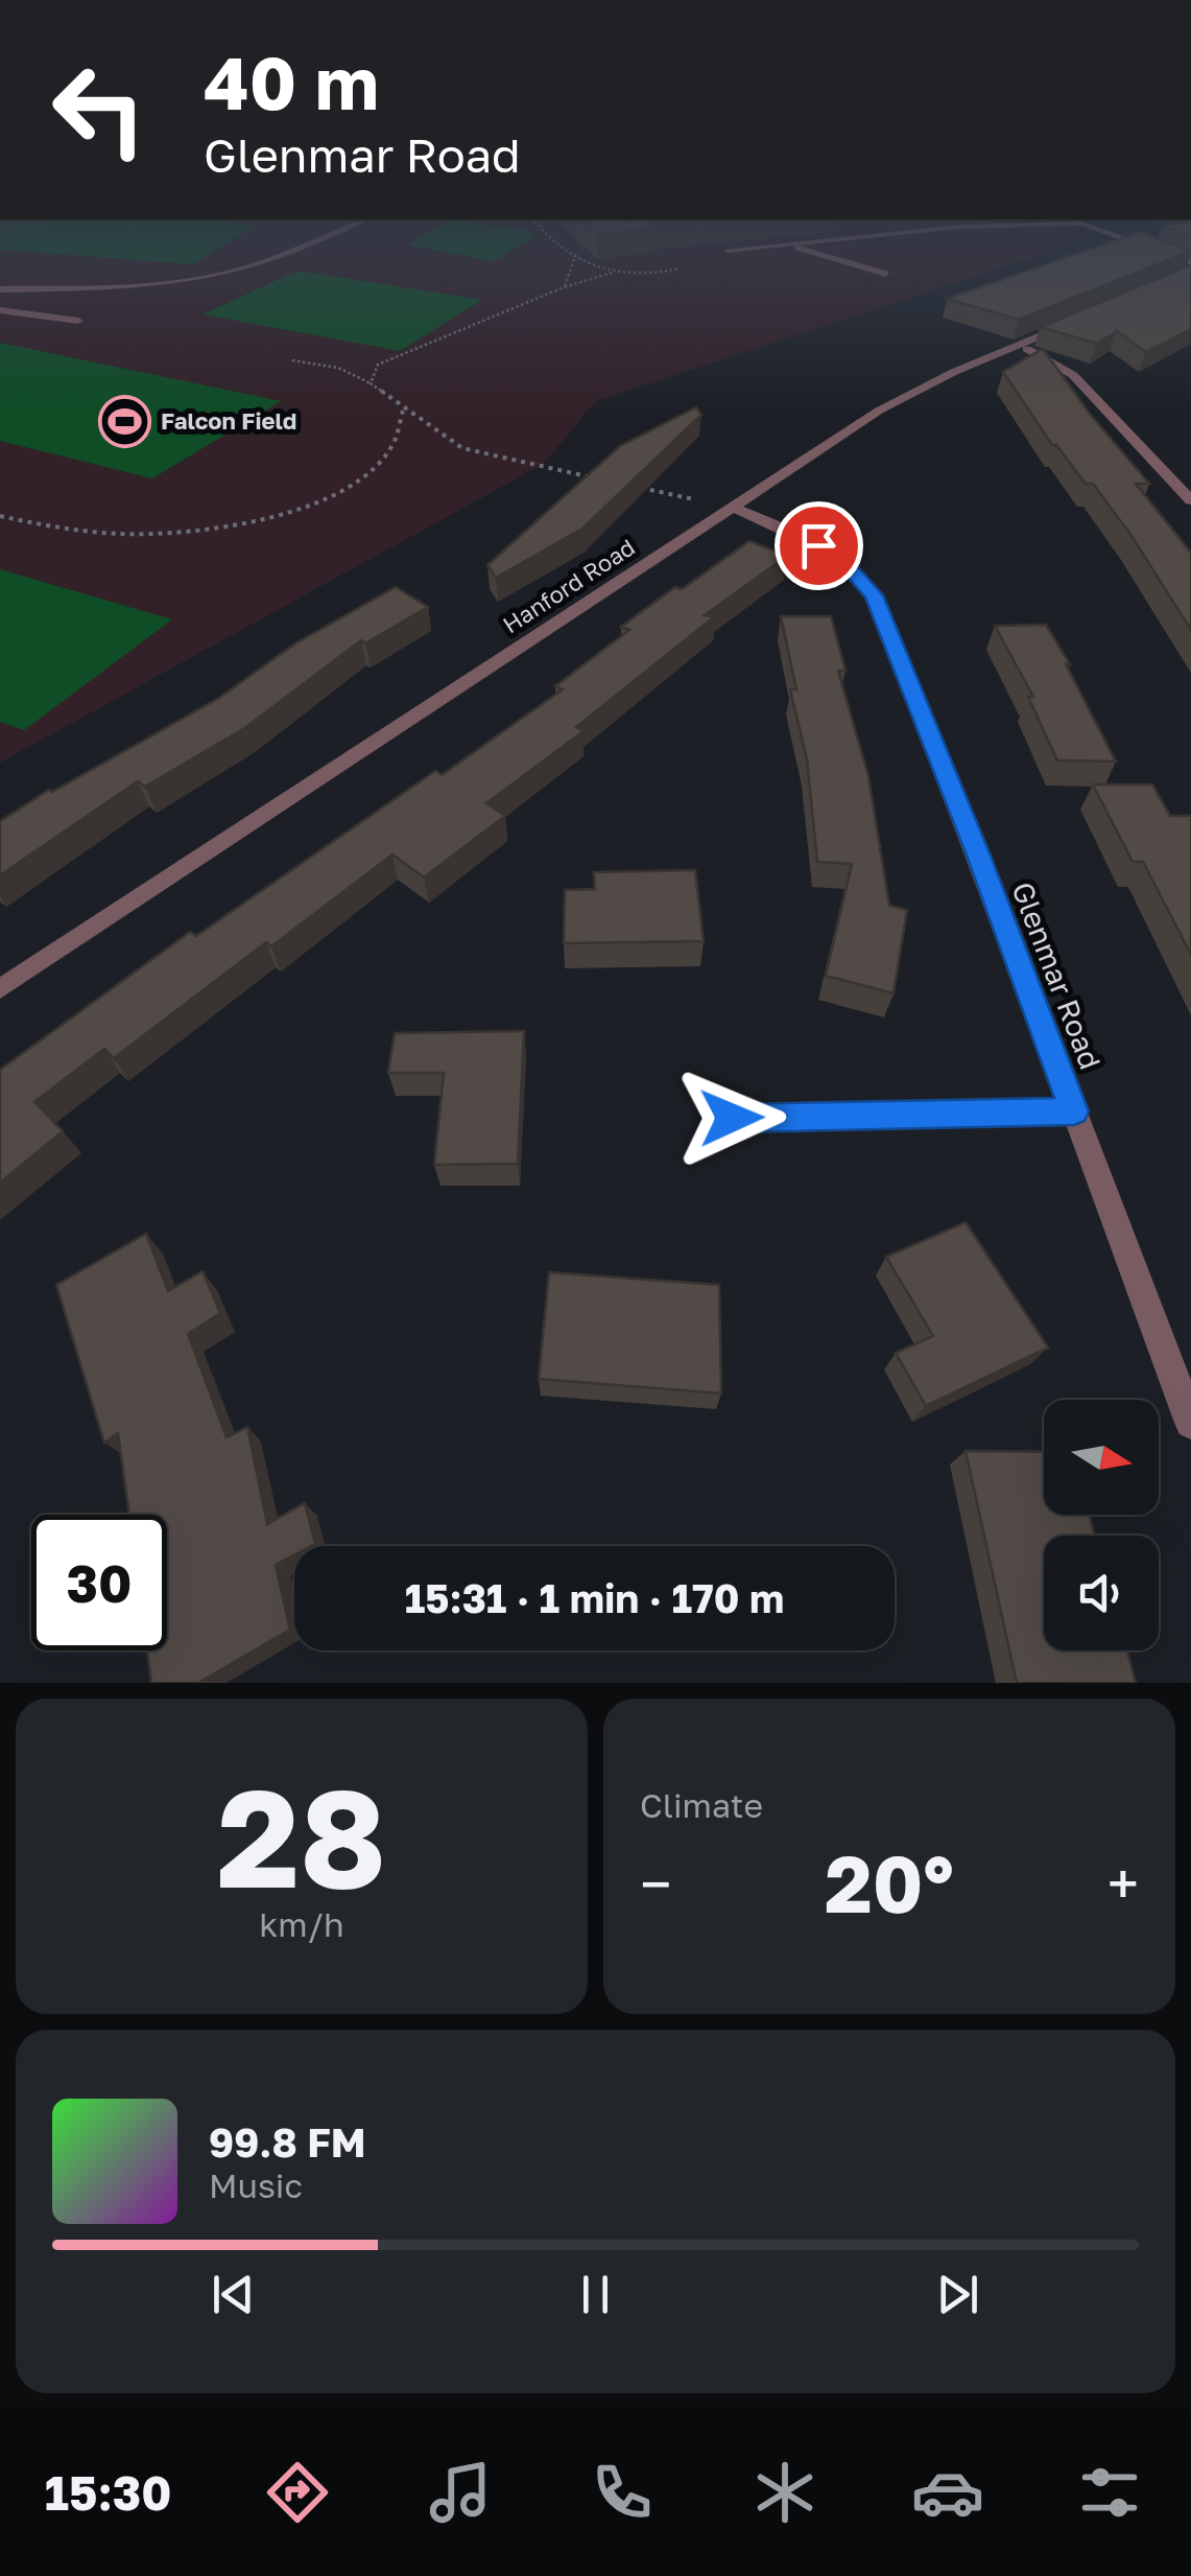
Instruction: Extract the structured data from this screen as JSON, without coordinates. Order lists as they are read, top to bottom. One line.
{"streets":{"street":["Hanford Road","Glenmar Road"]},"crossings":[["Hanford Road","Glenmar Road"]],"places":{"sports":["Falcon Field"]},"north":"right","page":{"turn":["40 m","Glenmar Road"],"limit":"30","trip":"15:31 · 1 min · 170 m","tile":[["28","km/h"],"Climate"],"heat":["−","20°","+"],"song":["99.8 FM","Music"],"tabs":"15:30"}}
